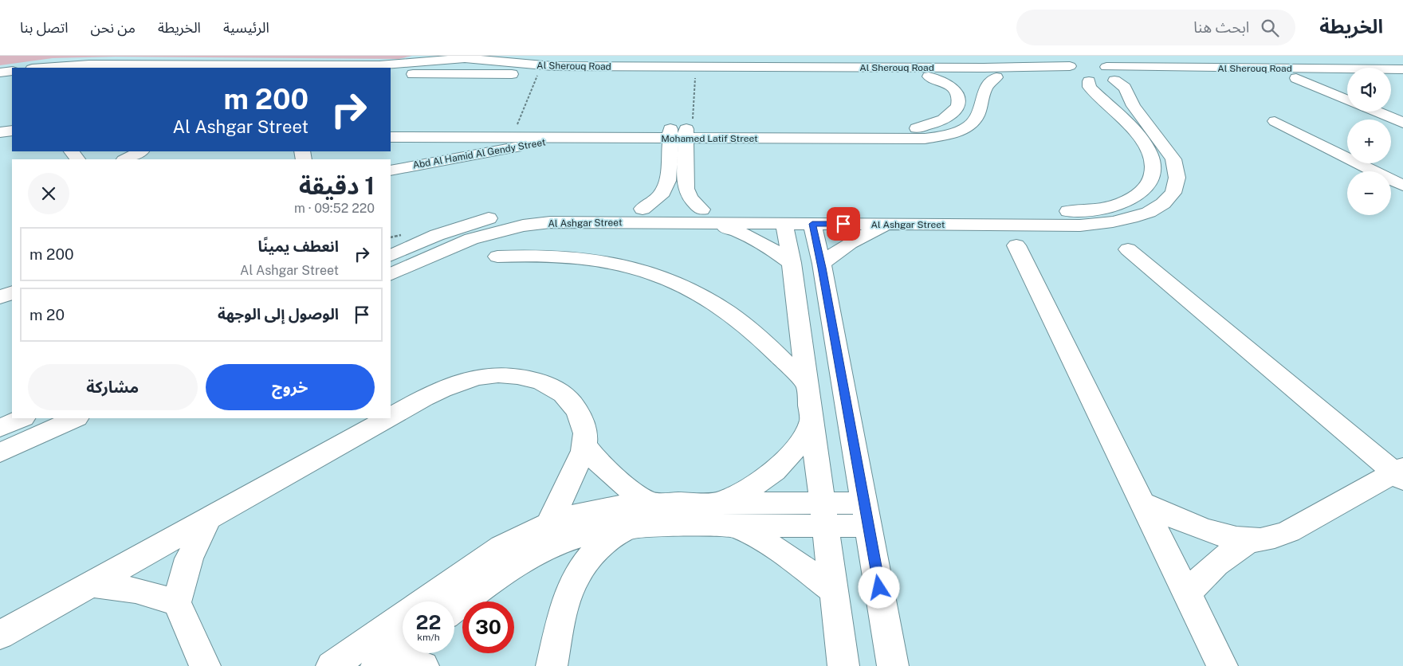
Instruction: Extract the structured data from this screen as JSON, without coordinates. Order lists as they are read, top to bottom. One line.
{"streets":{"street":["Al Sherouq Road","Mohamed Latif Street","Abd Al Hamid Al Gendy Street","Al Ashgar Street"]},"crossings":[["Al Sherouq Road","Mohamed Latif Street"],["Al Sherouq Road","Al Ashgar Street"],["Mohamed Latif Street","Abd Al Hamid Al Gendy Street"]],"page":{"header":"الخريطة","search":"ابحث هنا","nav":["الرئيسية","الخريطة","من نحن","اتصل بنا"],"map_buttons":["+","−"],"turn":["200 m","Al Ashgar Street"],"heading":["1 دقيقة","220 m · 09:52"],"list":[{"name":"انعطف يمينًا","note":"Al Ashgar Street","value":"200 m"},{"name":"الوصول إلى الوجهة","value":"20 m"}],"buttons":["خروج","مشاركة"],"speed":"22 km/h","limit":"30"}}
